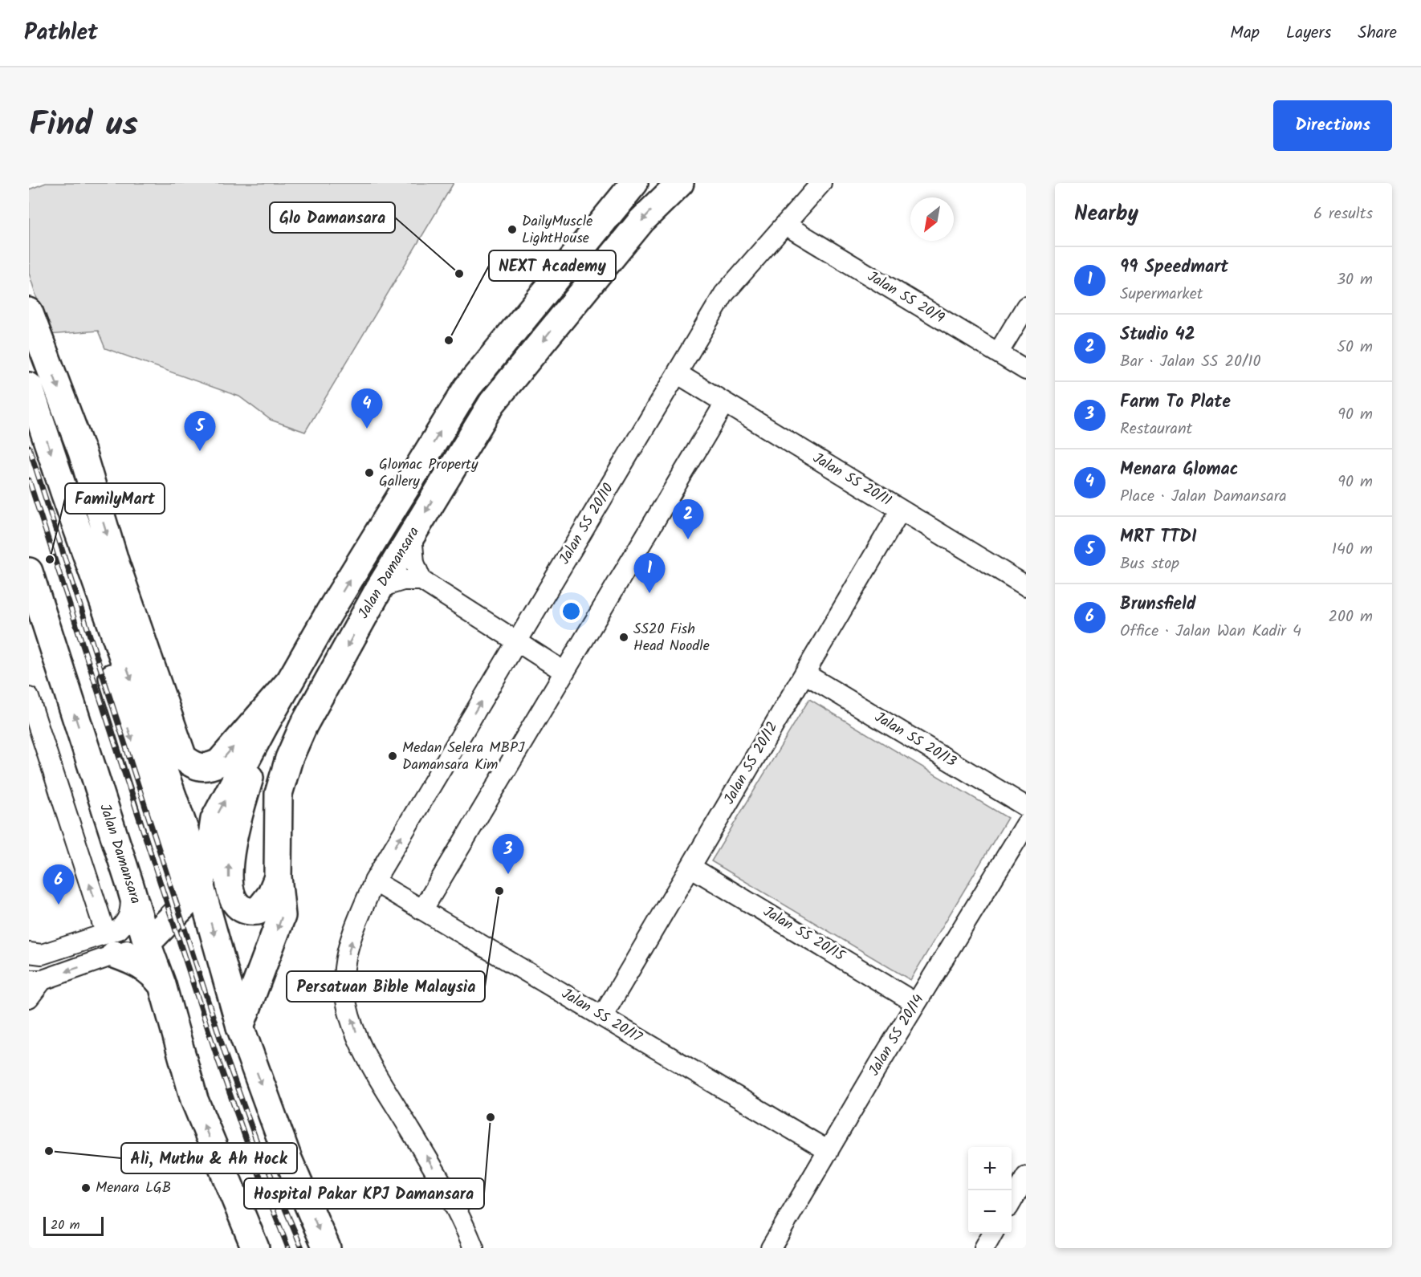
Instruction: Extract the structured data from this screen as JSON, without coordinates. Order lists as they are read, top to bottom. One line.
{"streets":{"main road":["Jalan Damansara"],"street":["Jalan SS 20/9","Jalan SS 20/11","Jalan SS 20/10","Jalan SS 20/13","Jalan SS 20/12","Jalan SS 20/15","Jalan SS 20/17","Jalan SS 20/14"]},"crossings":[["Jalan SS 20/9","Jalan SS 20/10"],["Jalan SS 20/11","Jalan SS 20/10"],["Jalan SS 20/11","Jalan SS 20/12"],["Jalan SS 20/10","Jalan SS 20/17"],["Jalan SS 20/13","Jalan SS 20/12"],["Jalan SS 20/12","Jalan SS 20/15"],["Jalan SS 20/12","Jalan SS 20/17"],["Jalan SS 20/15","Jalan SS 20/14"],["Jalan SS 20/17","Jalan SS 20/14"]],"one_way":["Jalan SS 20/10"],"places":["DailyMuscle LightHouse","Glo Damansara","NEXT Academy","Glomac Property Gallery","FamilyMart","SS20 Fish Head Noodle","Medan Selera MBPJ Damansara Kim","Persatuan Bible Malaysia","Hospital Pakar KPJ Damansara","Ali, Muthu & Ah Hock","Menara LGB"],"scale_bar":"20 m","north":"bottom left","page":{"header":"Pathlet","nav":["Map","Layers","Share"],"title":"Find us","buttons":"Directions","heading":["Nearby","6 results"],"list":[{"mark":"1","name":"99 Speedmart","note":"Supermarket","value":"30 m"},{"mark":"2","name":"Studio 42","note":"Bar · Jalan SS 20/10","value":"50 m"},{"mark":"3","name":"Farm To Plate","note":"Restaurant","value":"90 m"},{"mark":"4","name":"Menara Glomac","note":"Place · Jalan Damansara","value":"90 m"},{"mark":"5","name":"MRT TTDI","note":"Bus stop","value":"140 m"},{"mark":"6","name":"Brunsfield","note":"Office · Jalan Wan Kadir 4","value":"200 m"}],"pins":["4","5","2","1","3","6"],"map_buttons":["+","−"],"scale":"20 m"}}
